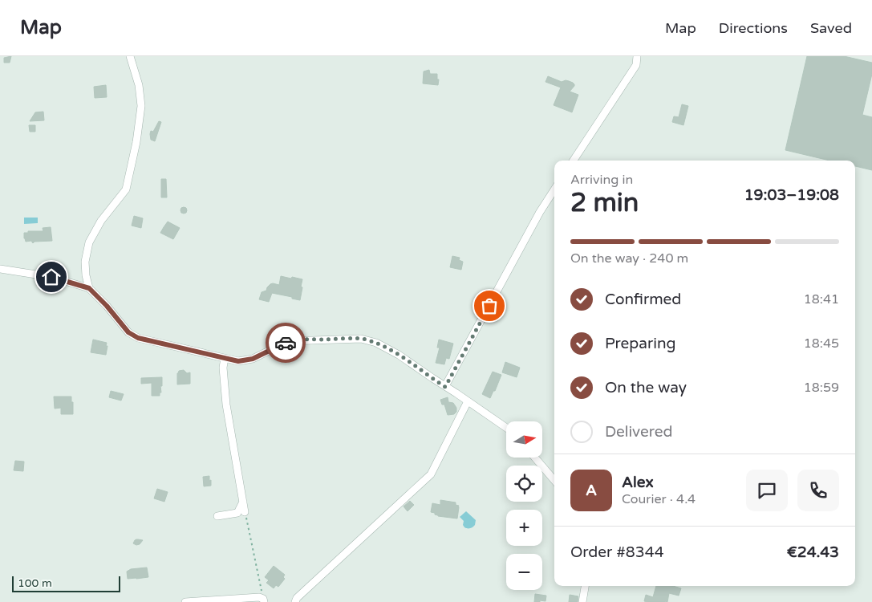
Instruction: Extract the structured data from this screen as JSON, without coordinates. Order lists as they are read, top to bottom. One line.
{"scale_bar":"100 m","north":"right","page":{"header":"Map","nav":["Map","Directions","Saved"],"heading":["2 min","Arriving in","19:03–19:08"],"panel":["Alex","Courier · 4.4","Order #8344","€24.43"],"bar":"On the way · 240 m","list":[["Confirmed","18:41"],["Preparing","18:45"],["On the way","18:59"],"Delivered"],"map_buttons":["+","−"],"round":"A","scale":"100 m"}}
